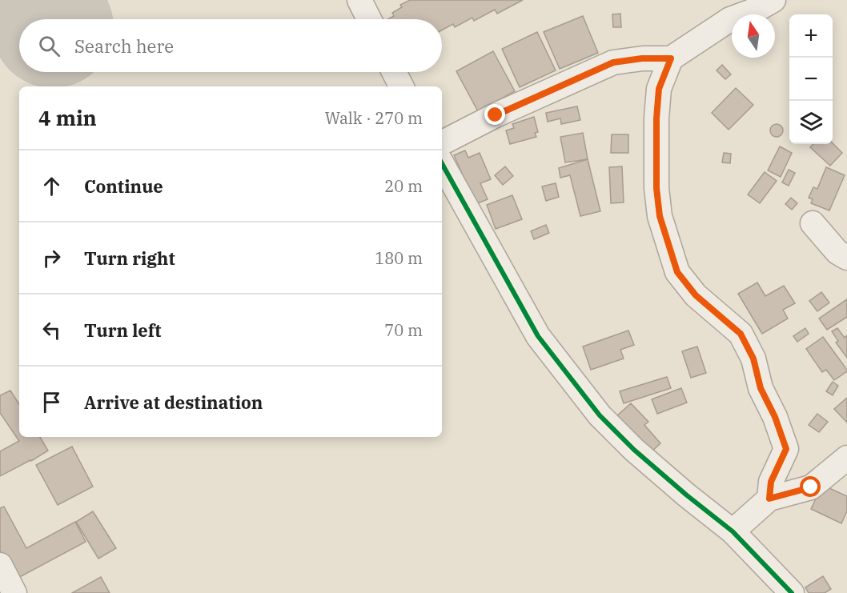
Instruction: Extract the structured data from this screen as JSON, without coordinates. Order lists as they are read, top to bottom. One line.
{"north":"top","page":{"map_buttons":["+","−"],"search":"Search here","heading":["4 min","Walk · 270 m"],"list":[["Continue","20 m"],["Turn right","180 m"],["Turn left","70 m"],"Arrive at destination"]}}
